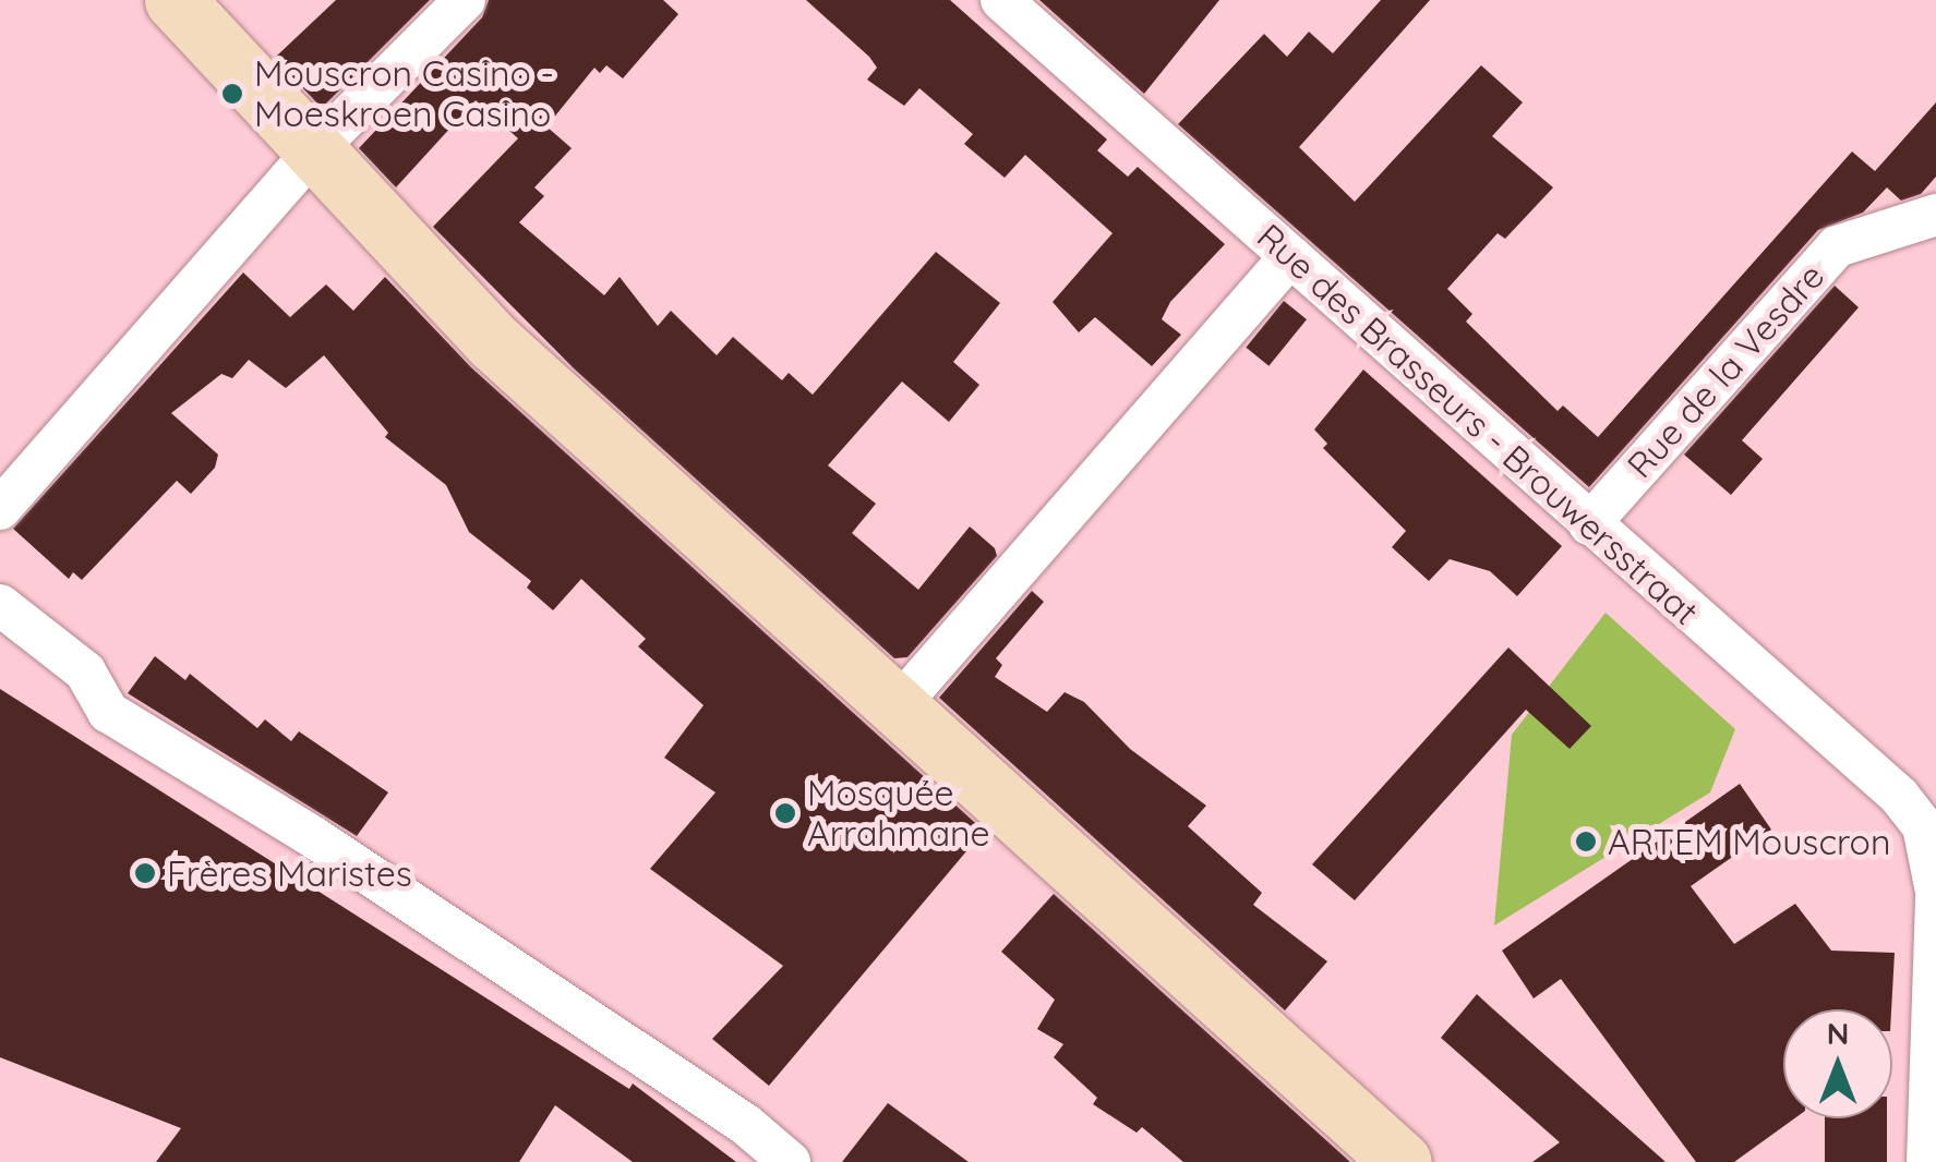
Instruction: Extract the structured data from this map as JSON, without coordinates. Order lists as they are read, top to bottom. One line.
{"streets":{"street":["Rue de la Vesdre","Rue des Brasseurs - Brouwersstraat"]},"crossings":[["Rue de la Vesdre","Rue des Brasseurs - Brouwersstraat"]],"places":["Mouscron Casino - Moeskroen Casino","Mosquée Arrahmane","ARTEM Mouscron","Frères Maristes"],"north":"top"}
